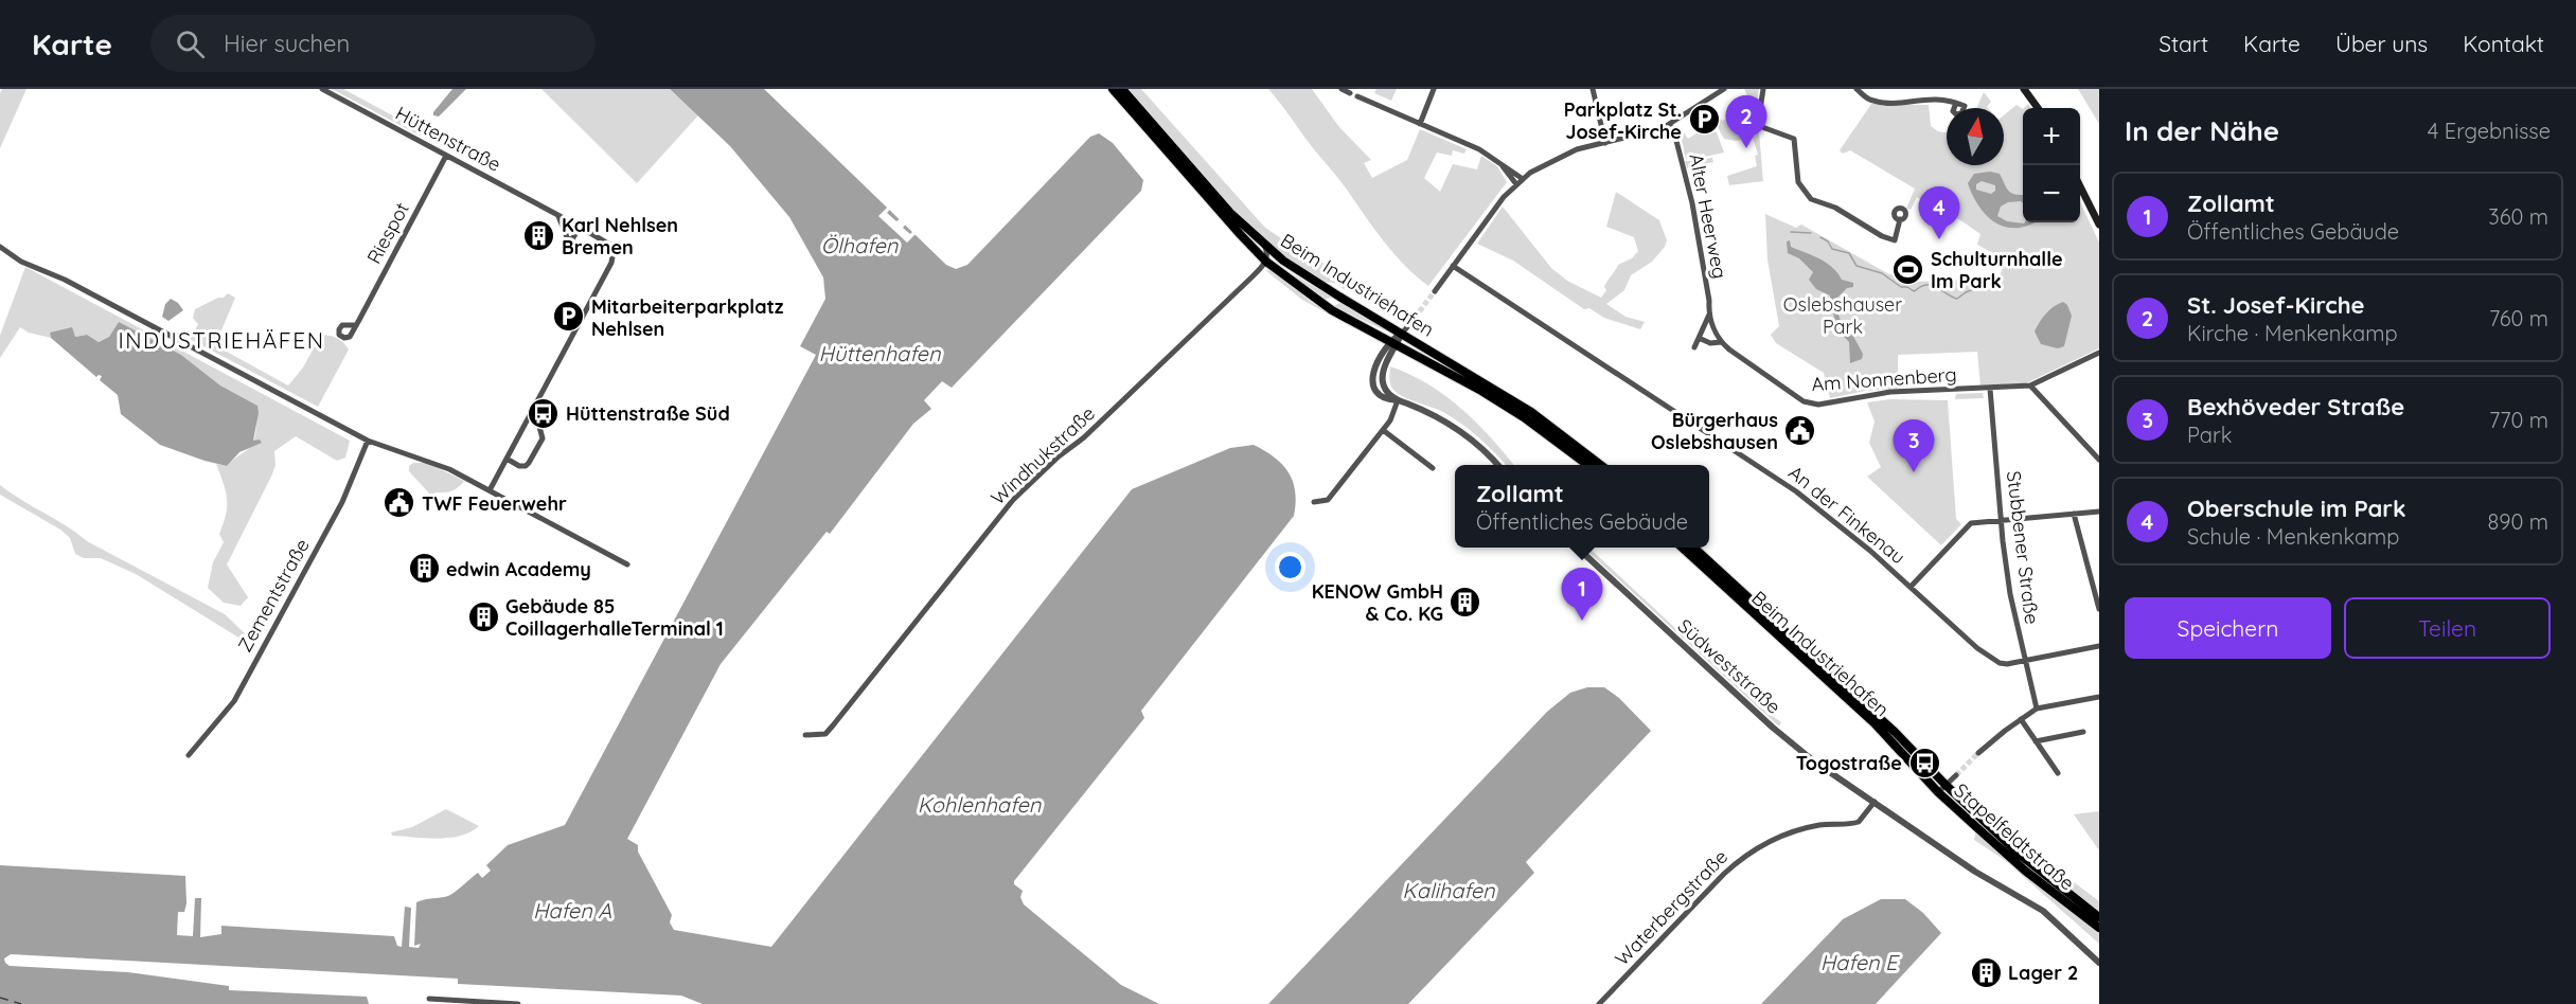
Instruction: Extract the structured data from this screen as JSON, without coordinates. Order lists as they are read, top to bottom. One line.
{"streets":{"main road":["Beim Industriehafen","Stapelfeldtstraße"],"street":["Hüttenstraße","Alter Heerweg","Riespot","Am Nonnenberg","Windhukstraße","An der Finkenau","Stubbener Straße","Zementstraße","Südweststraße","Waterbergstraße"]},"crossings":[["Hüttenstraße","Riespot"],["Alter Heerweg","Am Nonnenberg"],["Beim Industriehafen","Windhukstraße"],["Beim Industriehafen","Stapelfeldtstraße"],["Am Nonnenberg","Stubbener Straße"],["An der Finkenau","Stubbener Straße"],["Südweststraße","Waterbergstraße"]],"districts":["INDUSTRIEHÄFEN"],"water":["Ölhafen","Hüttenhafen","Kohlenhafen","Kalihafen","Hafen A","Hafen E"],"parks":["Oslebshauser Park"],"places":{"parking":["Parkplatz St. Josef-Kirche","Mitarbeiterparkplatz Nehlsen"],"building":["Karl Nehlsen Bremen","edwin Academy","KENOW GmbH & Co. KG","Gebäude 85 CoillagerhalleTerminal 1","Lager 2"],"sports":["Schulturnhalle Im Park"],"bus stop":["Hüttenstraße Süd","Togostraße"],"public building":["Bürgerhaus Oslebshausen","TWF Feuerwehr"]},"north":"top","page":{"header":"Karte","search":"Hier suchen","nav":["Start","Karte","Über uns","Kontakt"],"heading":["In der Nähe","4 Ergebnisse"],"pins":["2","4","3","1"],"map_buttons":["+","−"],"list":[{"mark":"1","name":"Zollamt","note":"Öffentliches Gebäude","value":"360 m"},{"mark":"2","name":"St. Josef-Kirche","note":"Kirche · Menkenkamp","value":"760 m"},{"mark":"3","name":"Bexhöveder Straße","note":"Park","value":"770 m"},{"mark":"4","name":"Oberschule im Park","note":"Schule · Menkenkamp","value":"890 m"}],"popup":["Zollamt","Öffentliches Gebäude"],"buttons":["Speichern","Teilen"]}}
